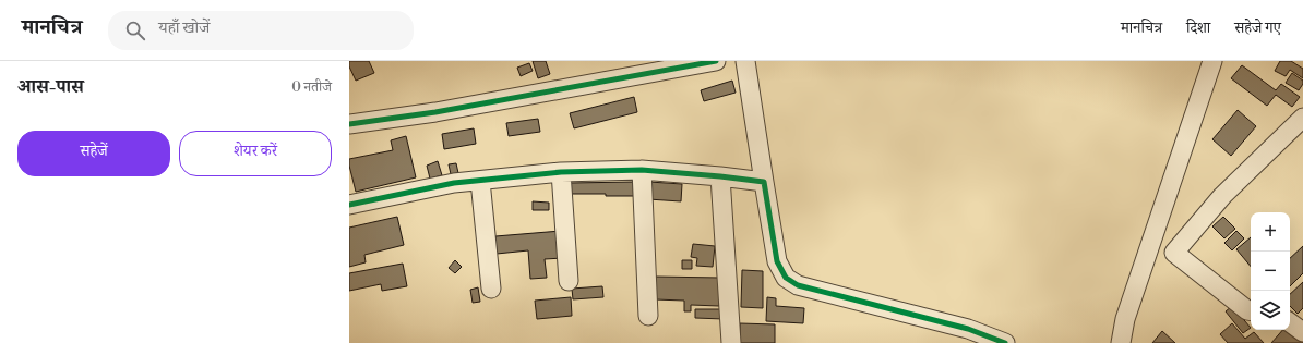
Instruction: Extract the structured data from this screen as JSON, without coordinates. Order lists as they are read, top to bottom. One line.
{"page":{"header":"मानचित्र","search":"यहाँ खोजें","nav":["मानचित्र","दिशा","सहेजे गए"],"heading":["आस-पास","0 नतीजे"],"buttons":["सहेजें","शेयर करें"],"map_buttons":["+","−"]}}
